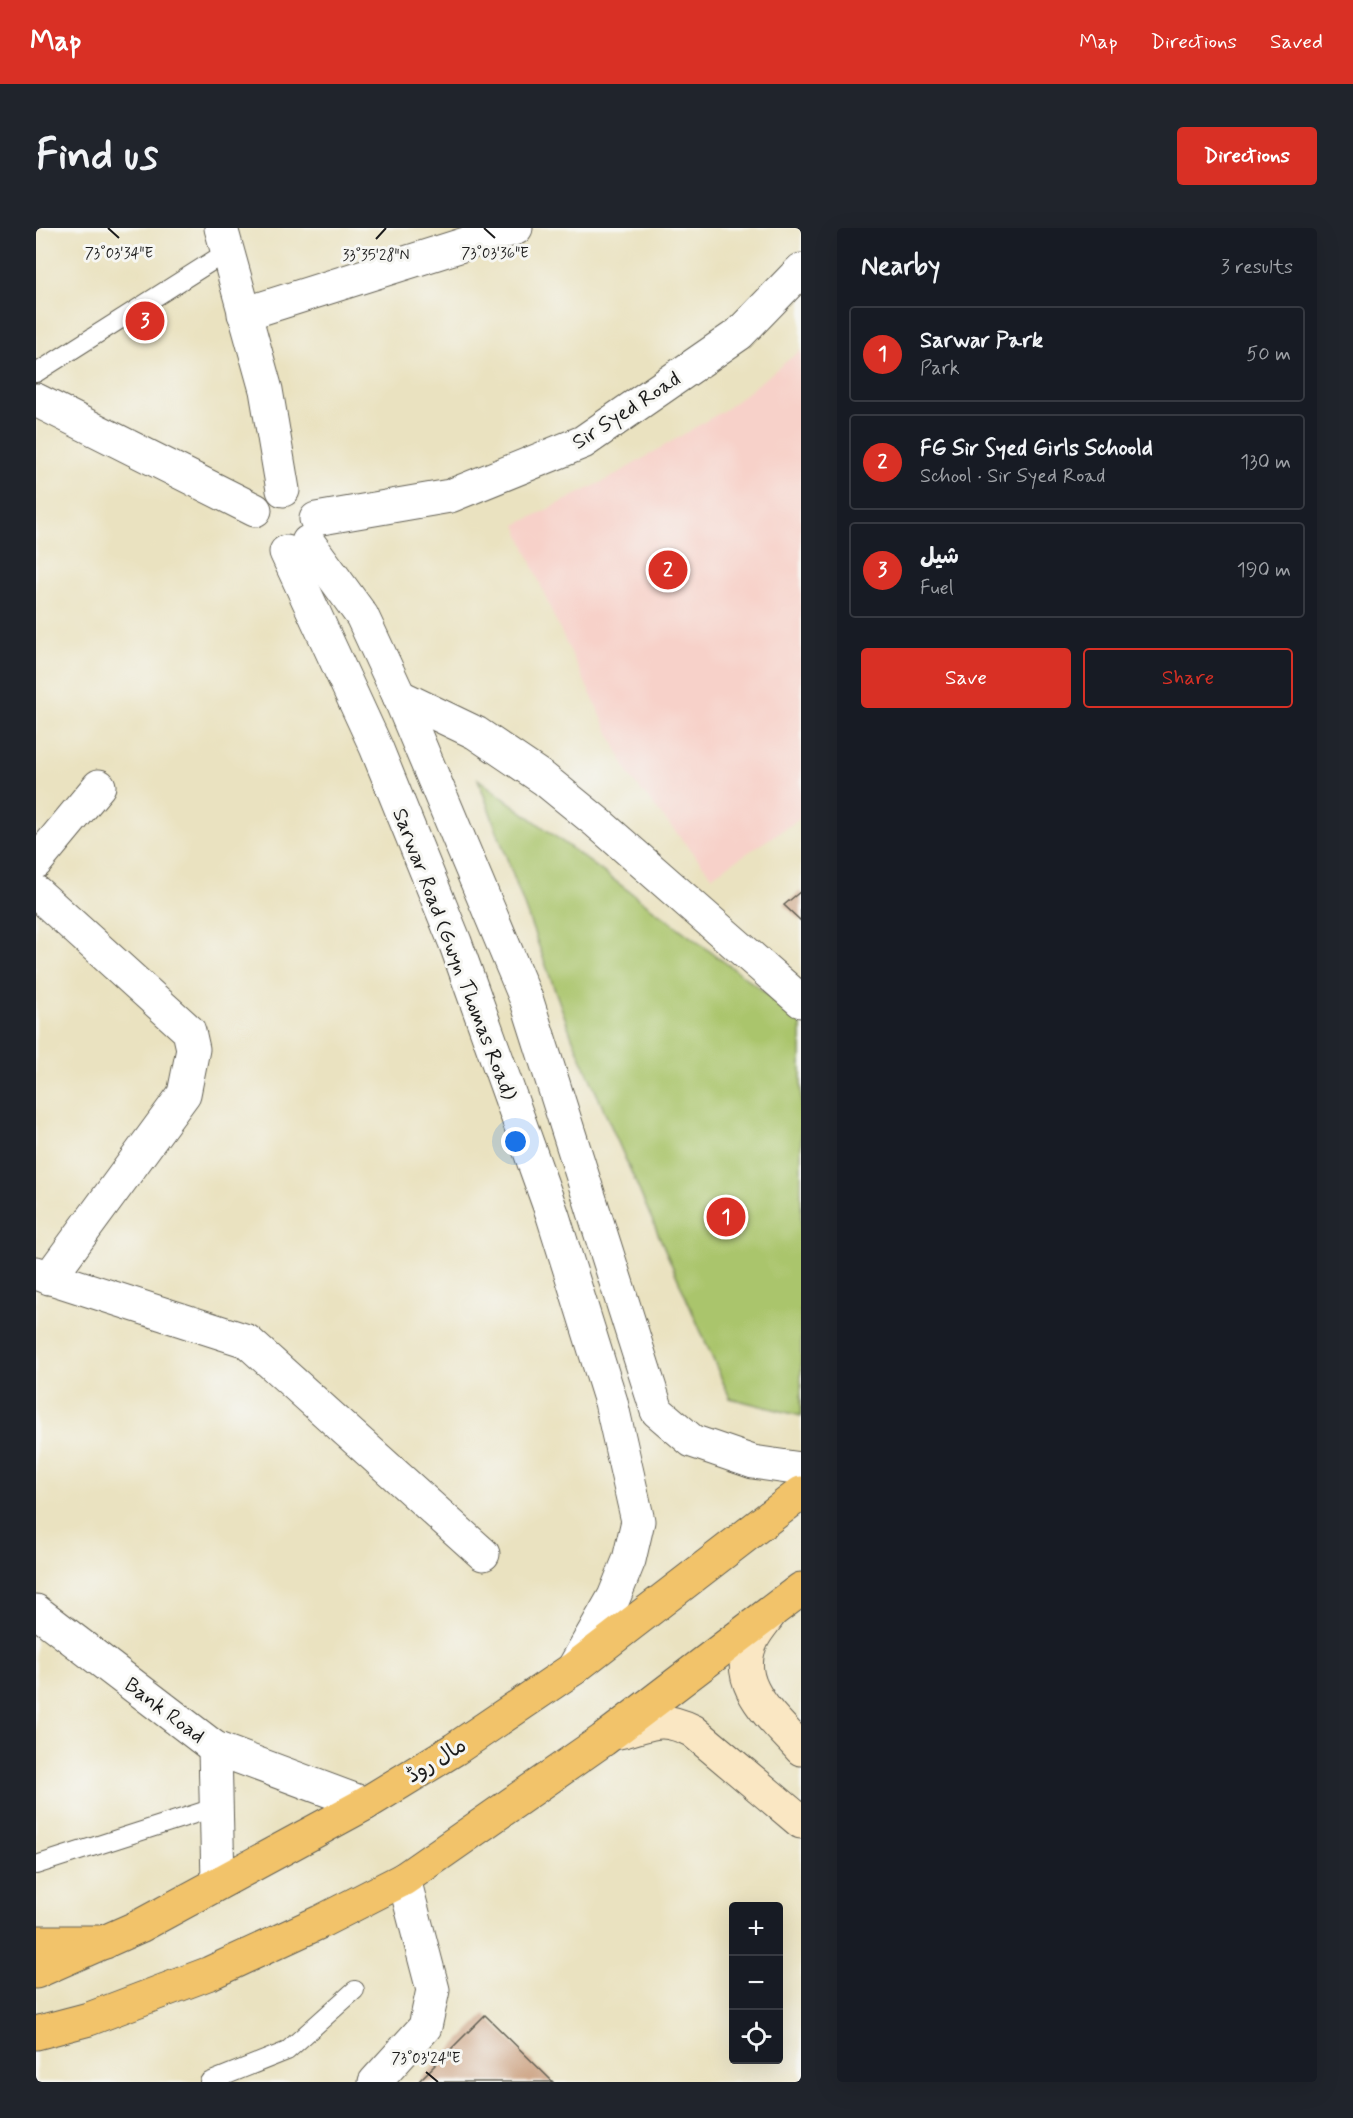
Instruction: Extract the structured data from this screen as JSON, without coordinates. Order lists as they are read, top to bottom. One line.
{"streets":{"main road":["مال روڈ"],"street":["Sir Syed Road","Sarwar Road (Gwyn Thomas Road)","Bank Road"]},"crossings":[["Sir Syed Road","Sarwar Road (Gwyn Thomas Road)"],["Sarwar Road (Gwyn Thomas Road)","مال روڈ"],["Bank Road","مال روڈ"]],"page":{"header":"Map","nav":["Map","Directions","Saved"],"buttons":["Directions",["Save","Share"]],"title":"Find us","heading":["Nearby","3 results"],"pins":["3","2","1"],"list":[{"mark":"1","name":"Sarwar Park","note":"Park","value":"50 m"},{"mark":"2","name":"FG Sir Syed Girls Schoold","note":"School · Sir Syed Road","value":"130 m"},{"mark":"3","name":"شیل","note":"Fuel","value":"190 m"}],"map_buttons":["+","−"]},"coordinates":["73°03'34\"E","73°03'36\"E","33°35'28\"N","73°03'24\"E"]}
